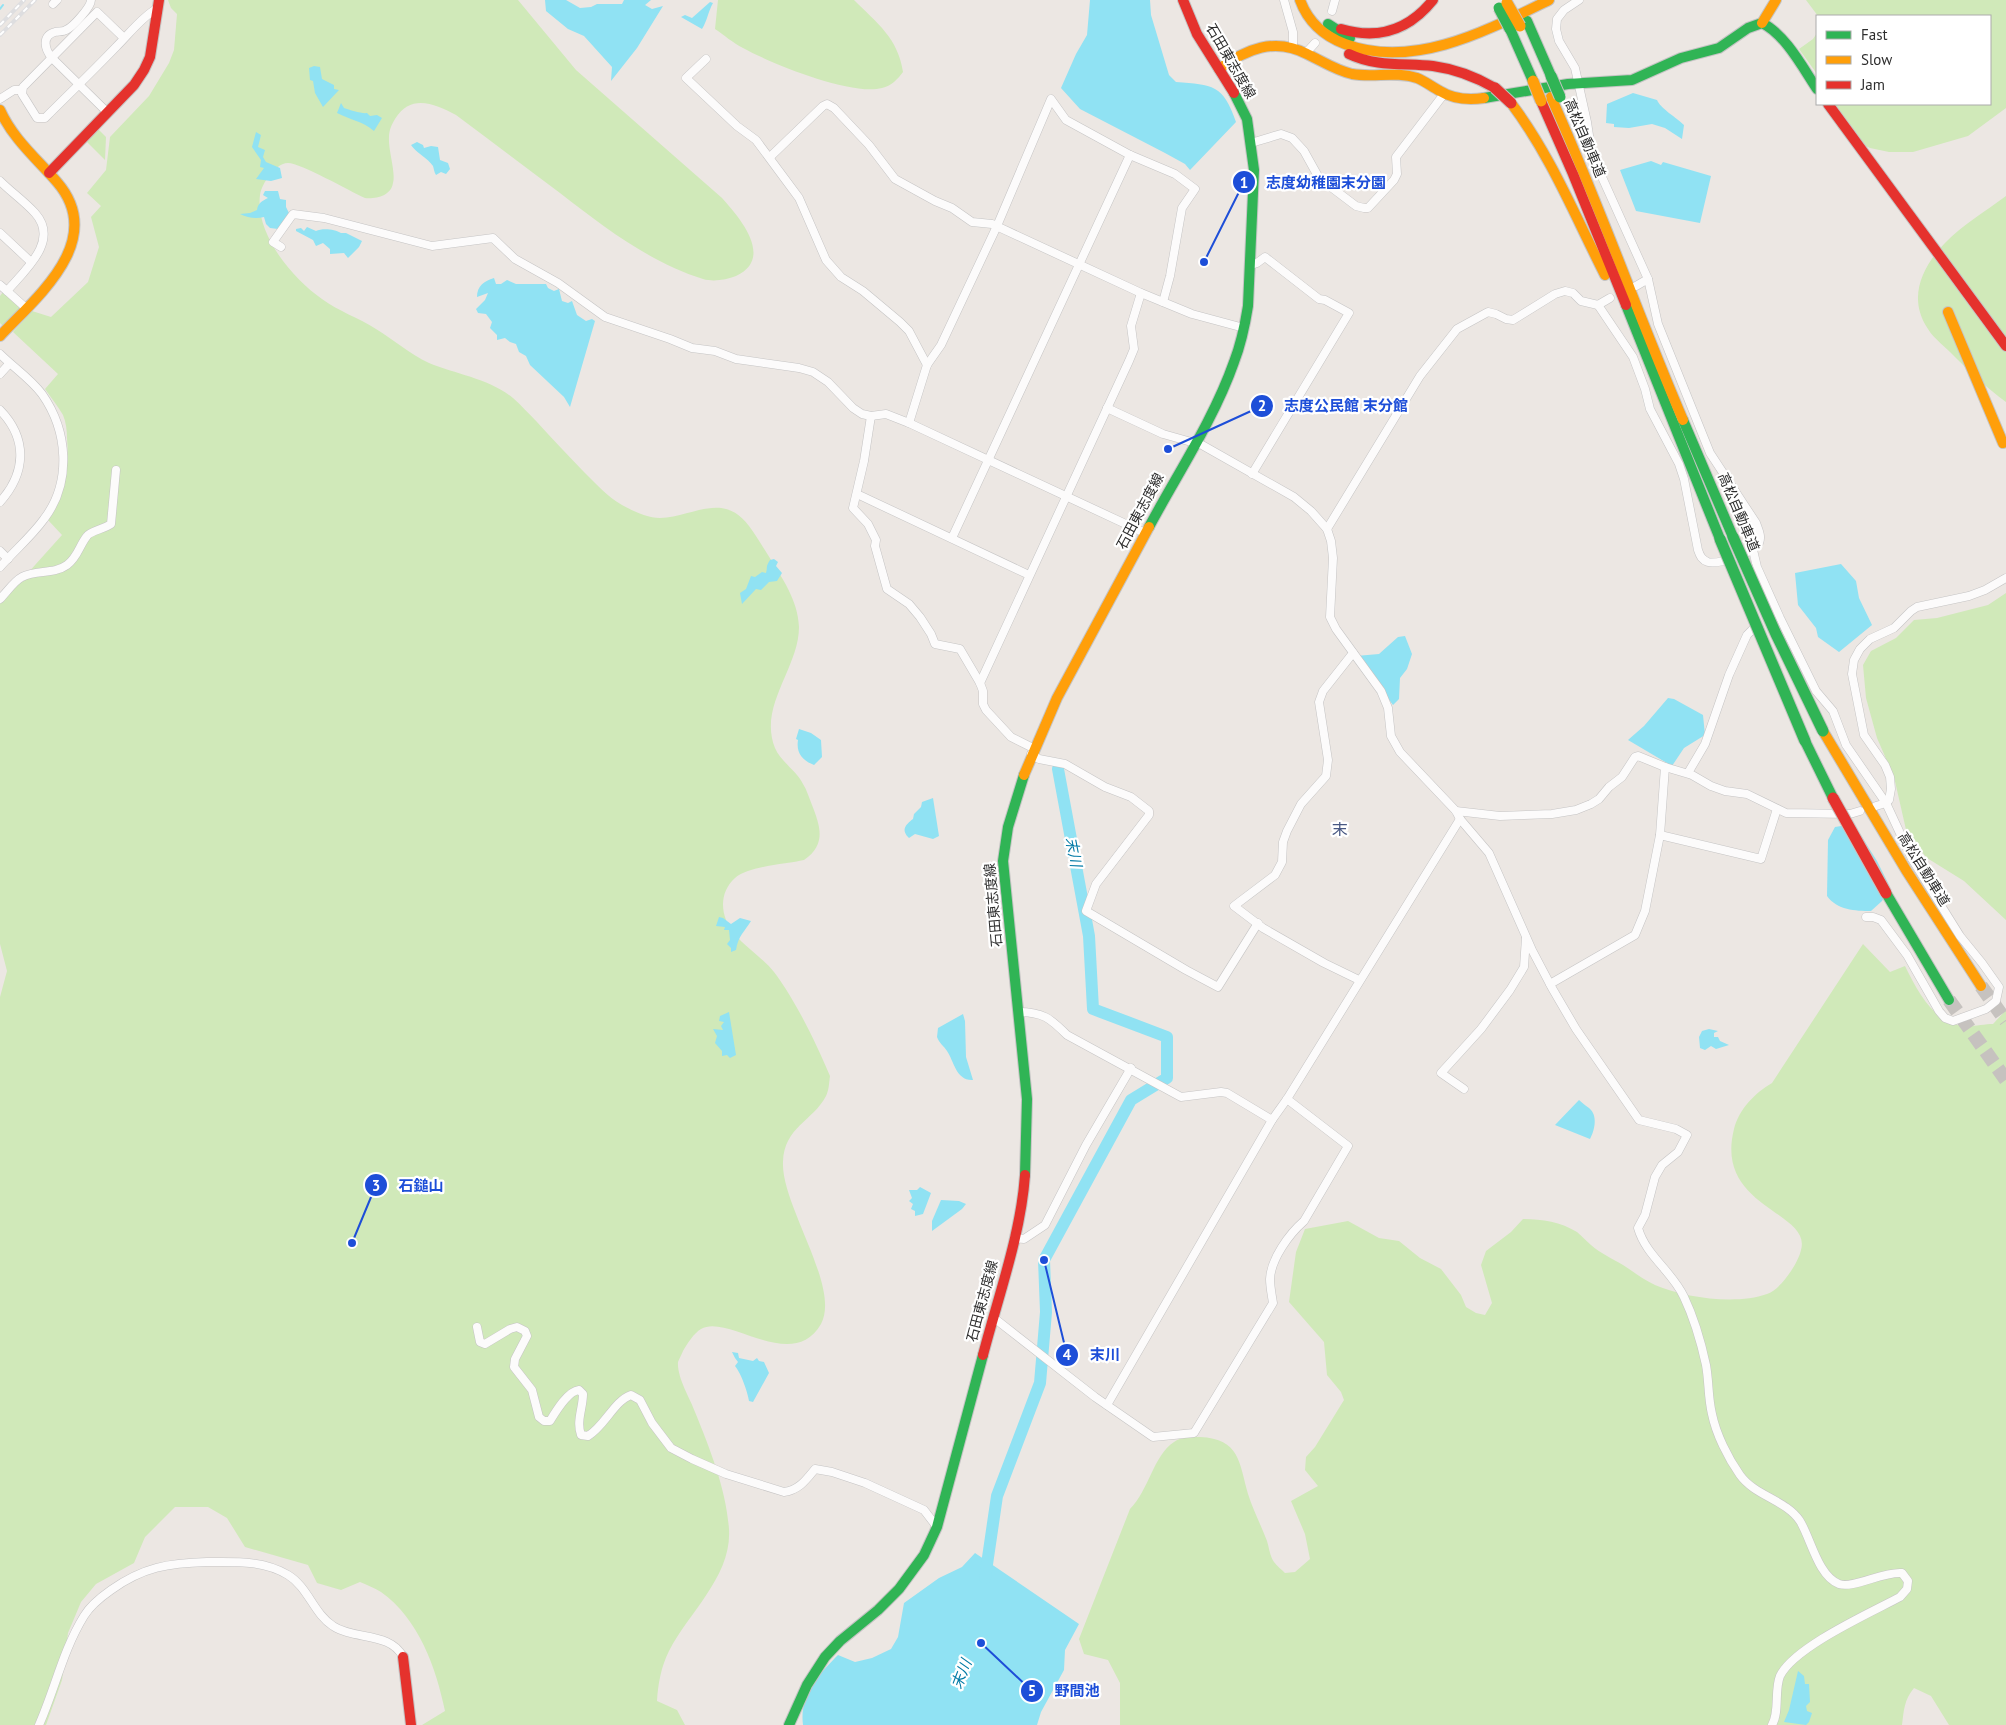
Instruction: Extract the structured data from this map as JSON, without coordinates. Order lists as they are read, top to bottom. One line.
{"streets":{"main road":["石田東志度線","高松自動車道"]},"districts":["末"],"water":["末川"],"places":["志度幼稚園末分園","志度公民館 末分館","石鎚山","末川","野間池"],"legend":["Fast","Slow","Jam"]}
